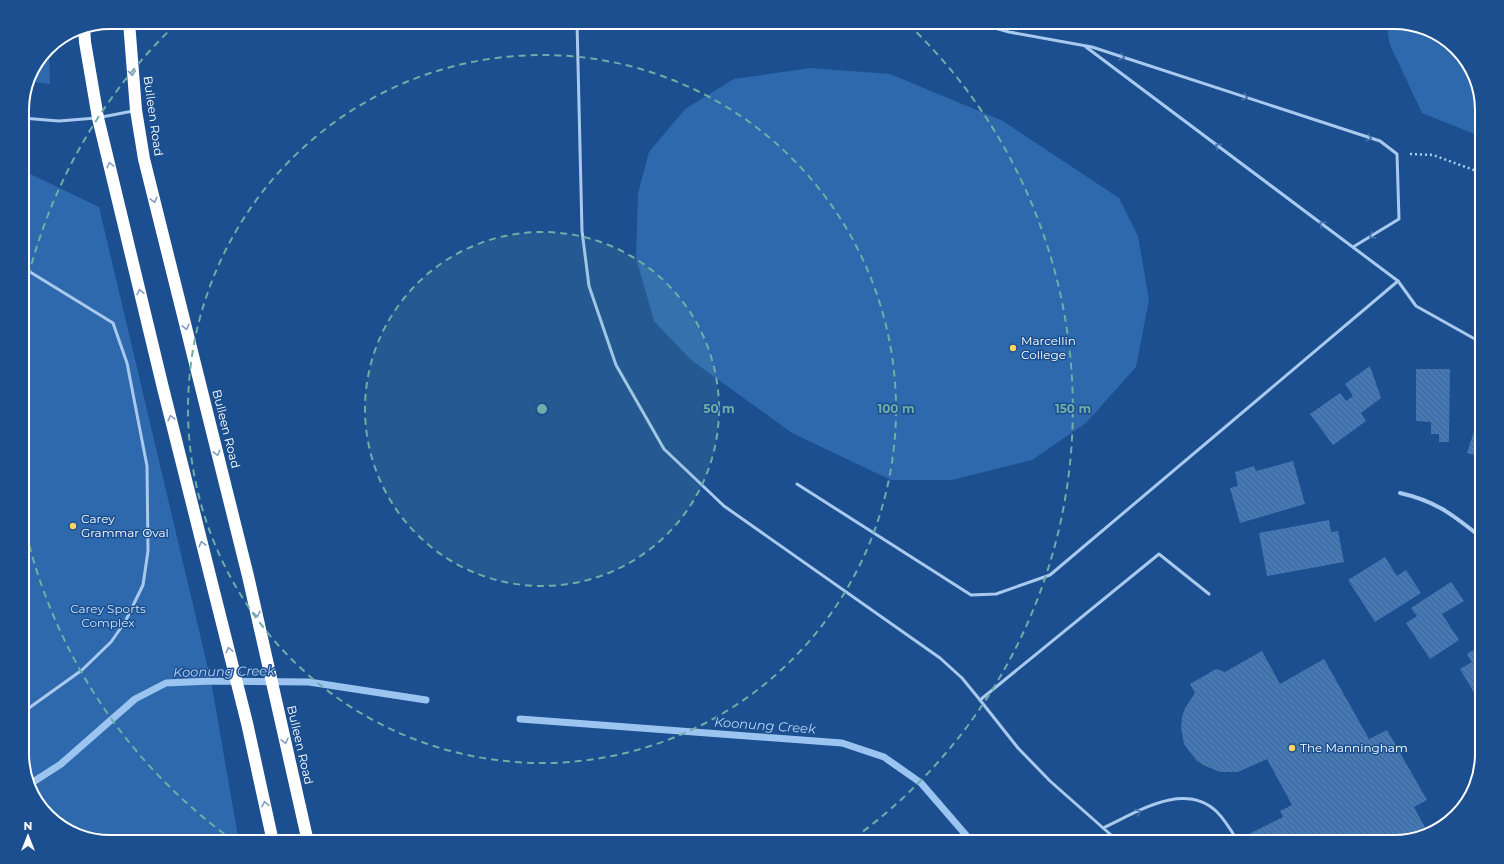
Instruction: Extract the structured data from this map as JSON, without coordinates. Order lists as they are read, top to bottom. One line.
{"streets":{"highway":["Bulleen Road"]},"water":["Koonung Creek"],"parks":["Carey Sports Complex"],"places":["Marcellin College","Carey Grammar Oval","The Manningham"],"north":"top","rings":["50 m","100 m","150 m"]}
